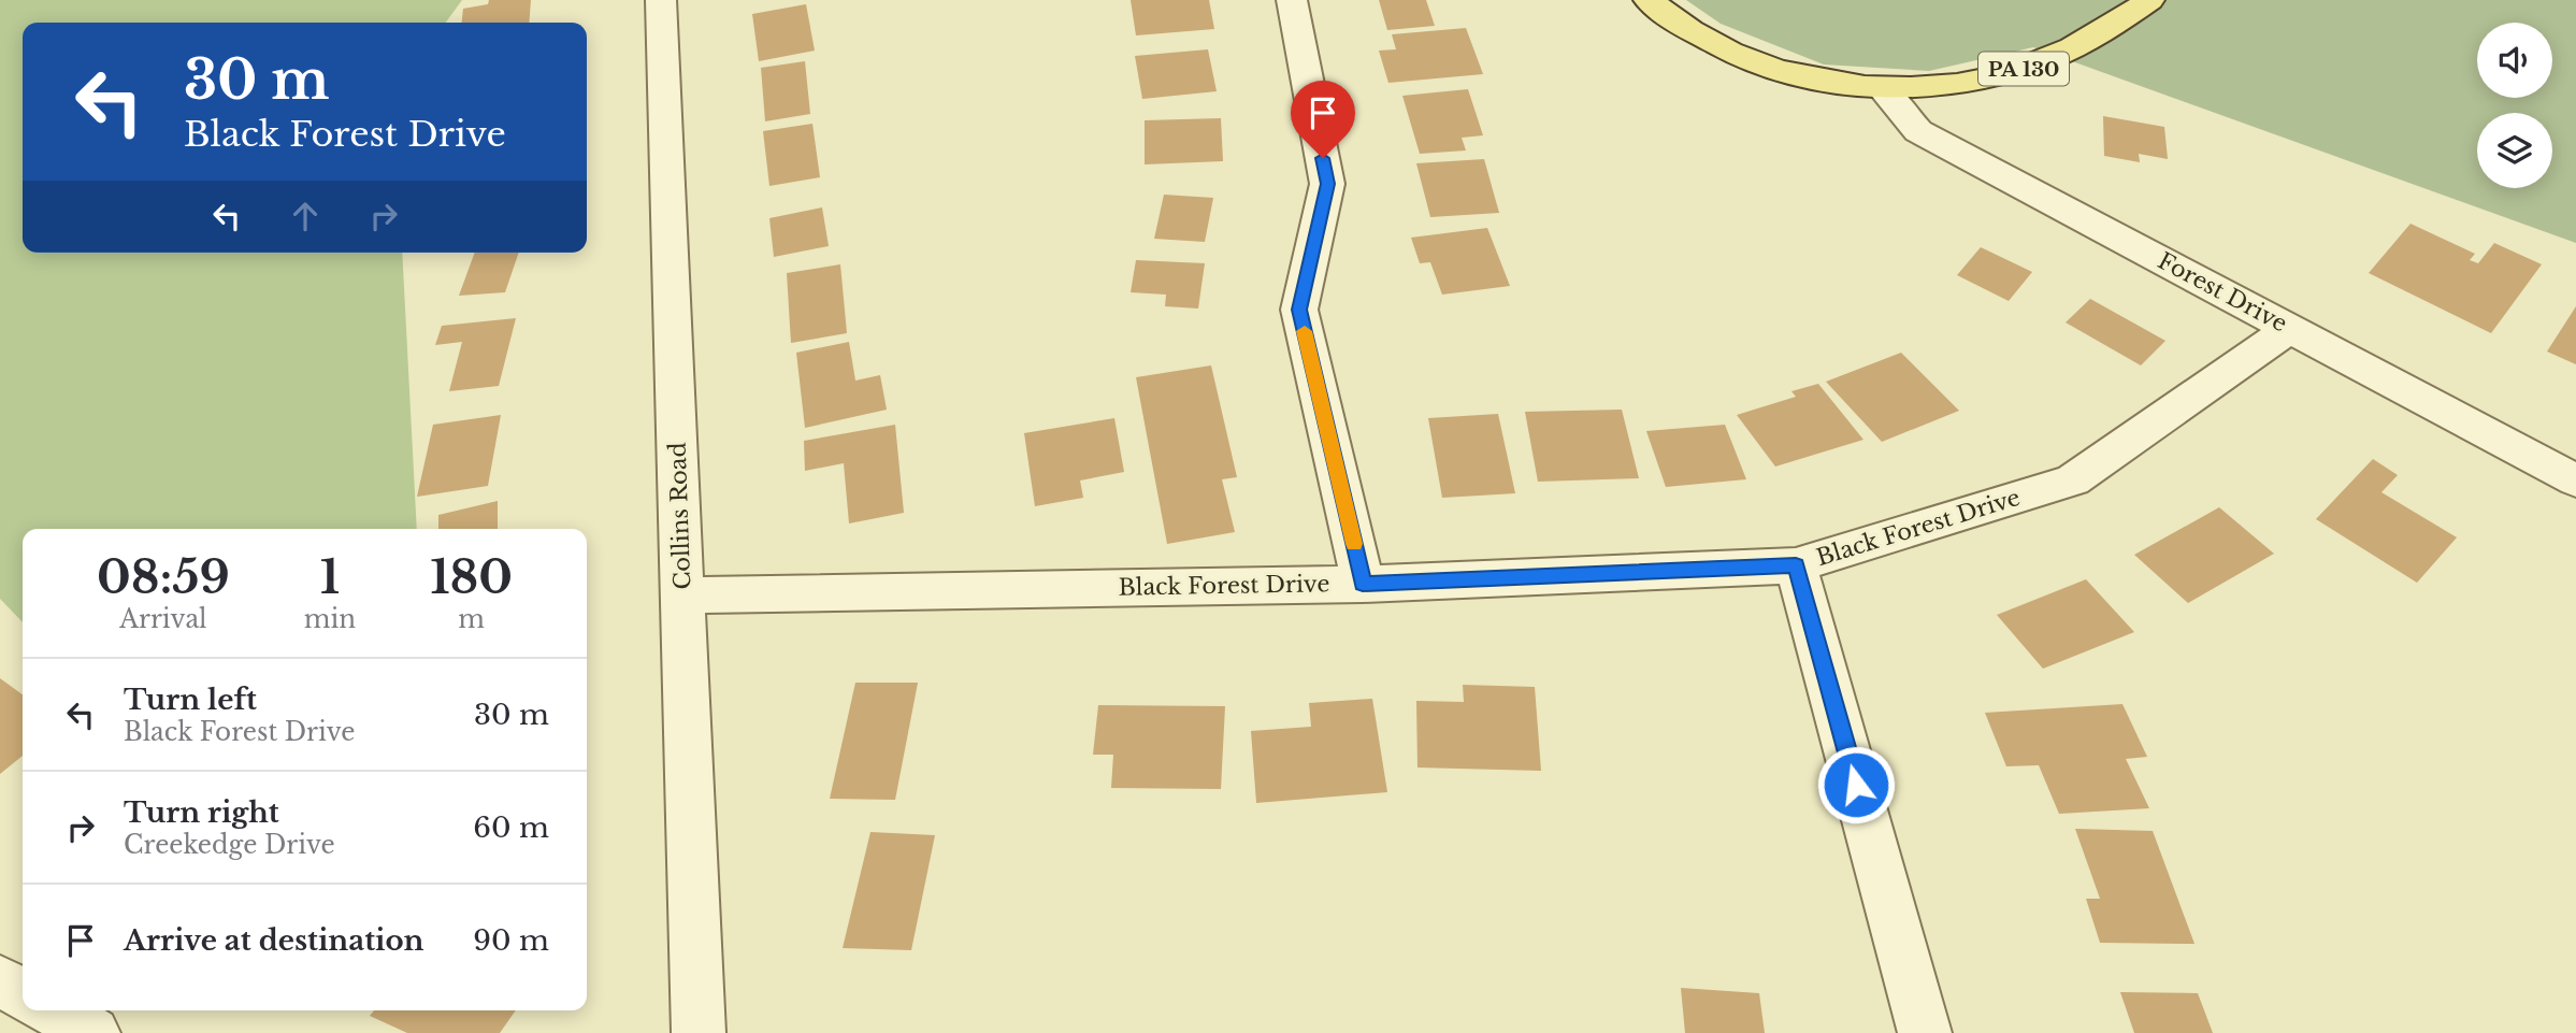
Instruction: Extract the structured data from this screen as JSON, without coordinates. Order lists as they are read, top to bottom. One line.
{"streets":{"main road":["PA 130"],"street":["Forest Drive","Collins Road","Black Forest Drive"]},"crossings":[["PA 130","Forest Drive"],["Forest Drive","Black Forest Drive"],["Collins Road","Black Forest Drive"]],"page":{"turn":["30 m","Black Forest Drive"],"eta":["08:59","Arrival","1","min","180","m"],"list":[{"name":"Turn left","note":"Black Forest Drive","value":"30 m"},{"name":"Turn right","note":"Creekedge Drive","value":"60 m"},{"name":"Arrive at destination","value":"90 m"}]}}
